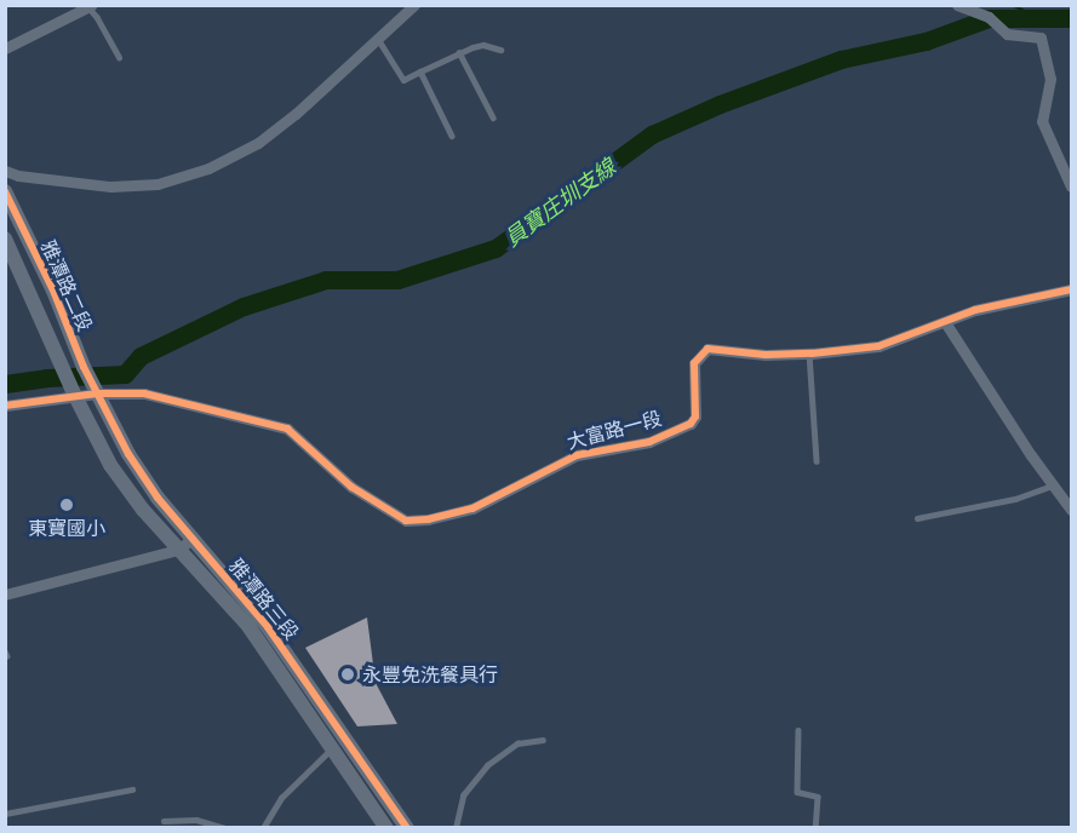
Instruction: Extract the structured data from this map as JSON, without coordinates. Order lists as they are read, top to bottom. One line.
{"streets":{"street":["雅潭路二段","大富路一段","雅潭路三段"]},"crossings":[["雅潭路二段","大富路一段"],["雅潭路二段","雅潭路三段"],["大富路一段","雅潭路三段"]],"water":["員寶庄圳支線"],"places":["東寶國小","永豐免洗餐具行"]}
